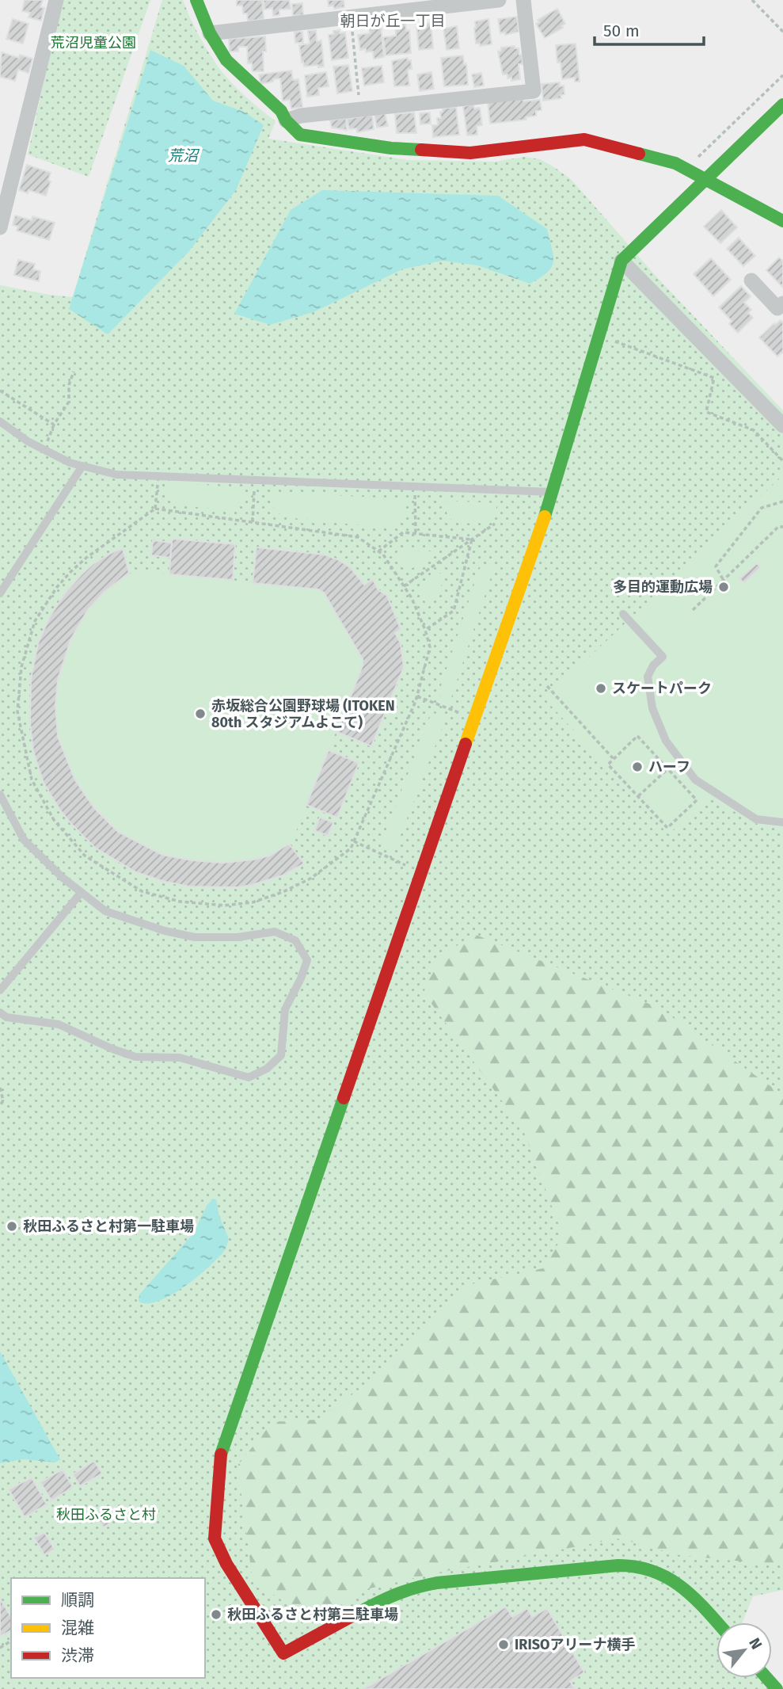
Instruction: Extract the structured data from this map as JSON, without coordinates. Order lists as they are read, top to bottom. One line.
{"districts":["朝日が丘一丁目"],"water":["荒沼"],"parks":["荒沼児童公園","秋田ふるさと村"],"places":["多目的運動広場","スケートパーク","赤坂総合公園野球場 (ITOKEN 80th スタジアムよこて)","ハーフ","秋田ふるさと村第一駐車場","秋田ふるさと村第二駐車場","IRISOアリーナ横手"],"legend":["順調","混雑","渋滞"],"scale_bar":"50 m","north":"top right"}
